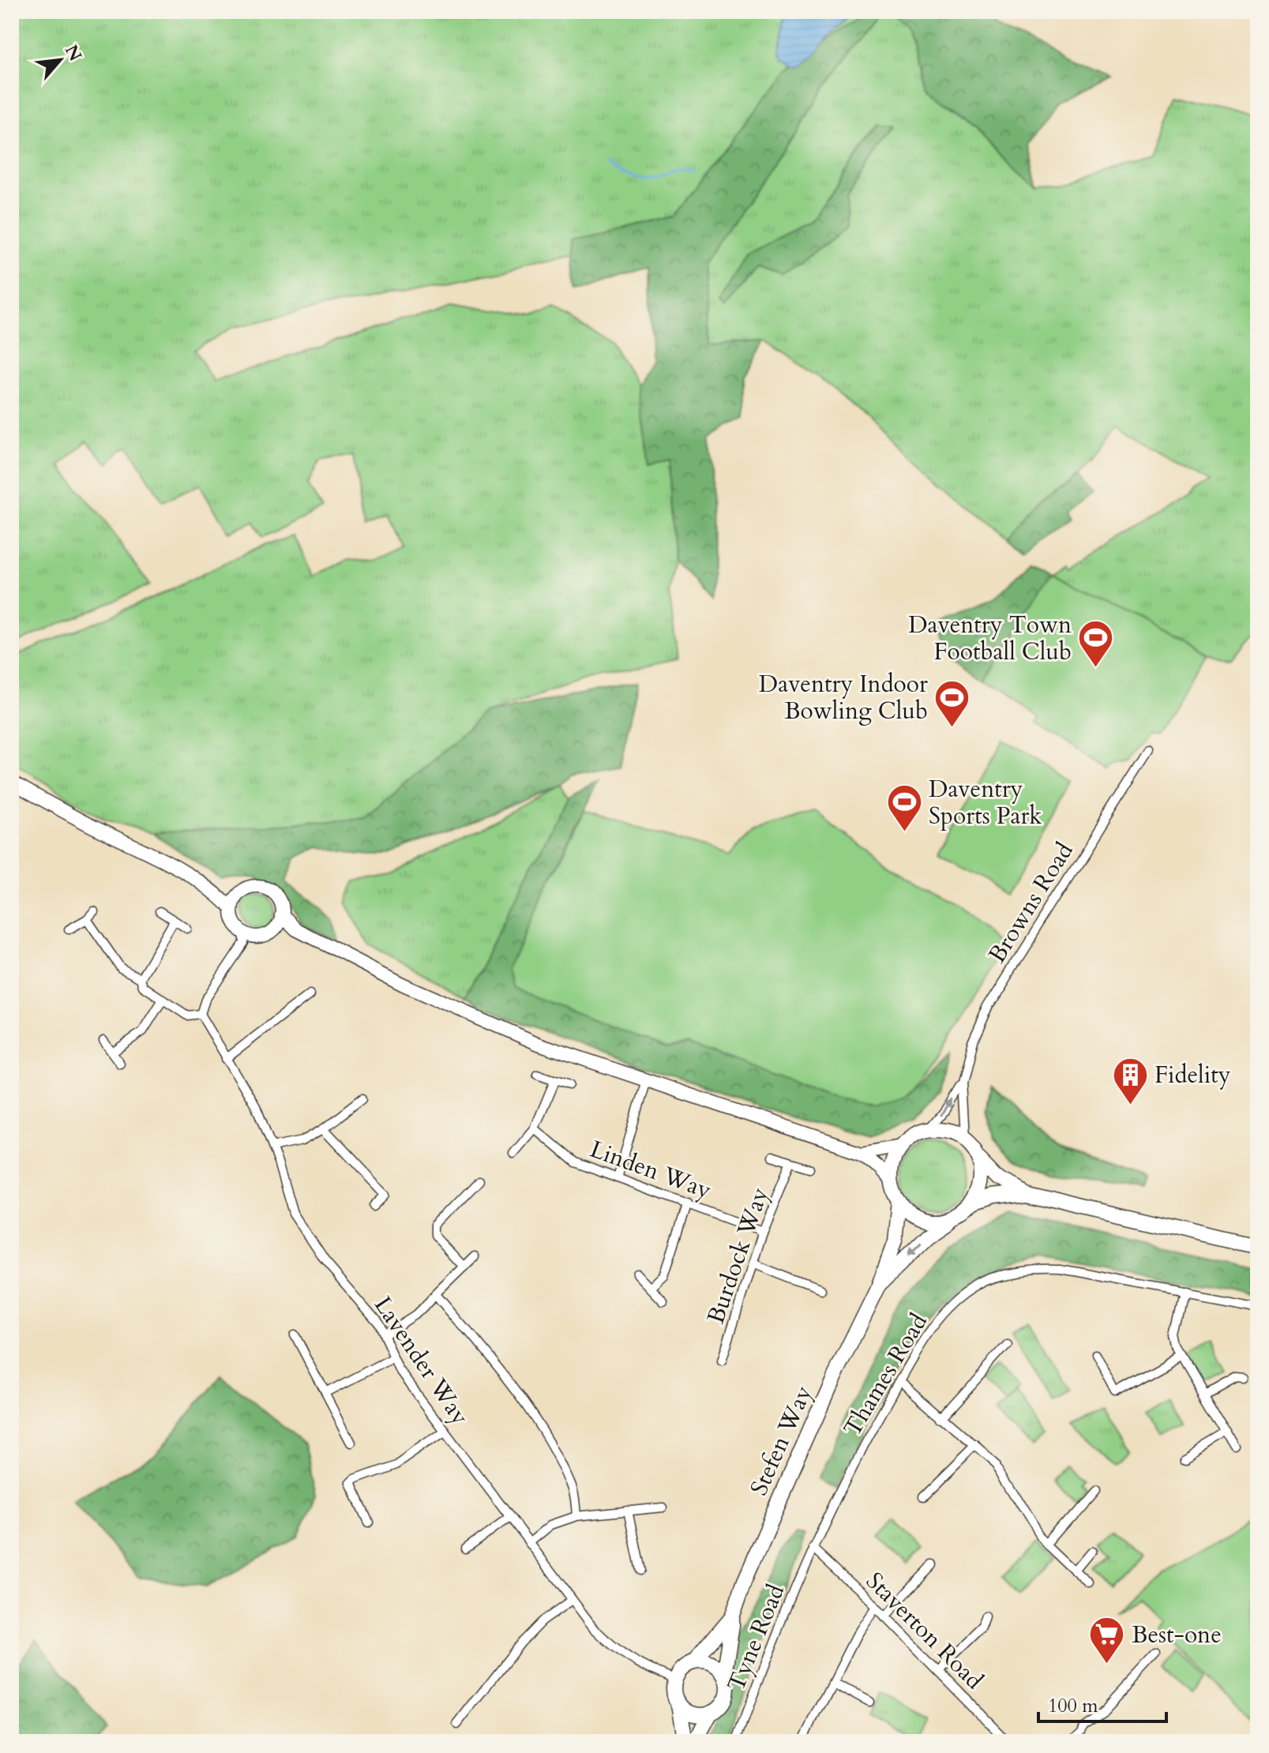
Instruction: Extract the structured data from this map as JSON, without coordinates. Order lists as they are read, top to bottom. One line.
{"streets":{"highway":["Stefen Way"],"street":["Browns Road","Linden Way","Burdock Way","Lavender Way","Thames Road","Staverton Road","Tyne Road"]},"crossings":[["Linden Way","Burdock Way"],["Lavender Way","Stefen Way"],["Thames Road","Staverton Road"],["Thames Road","Tyne Road"],["Staverton Road","Tyne Road"]],"places":{"sports":["Daventry Town Football Club","Daventry Indoor Bowling Club","Daventry Sports Park"],"building":["Fidelity"],"supermarket":["Best-one"]},"scale_bar":"100 m","north":"top right"}
